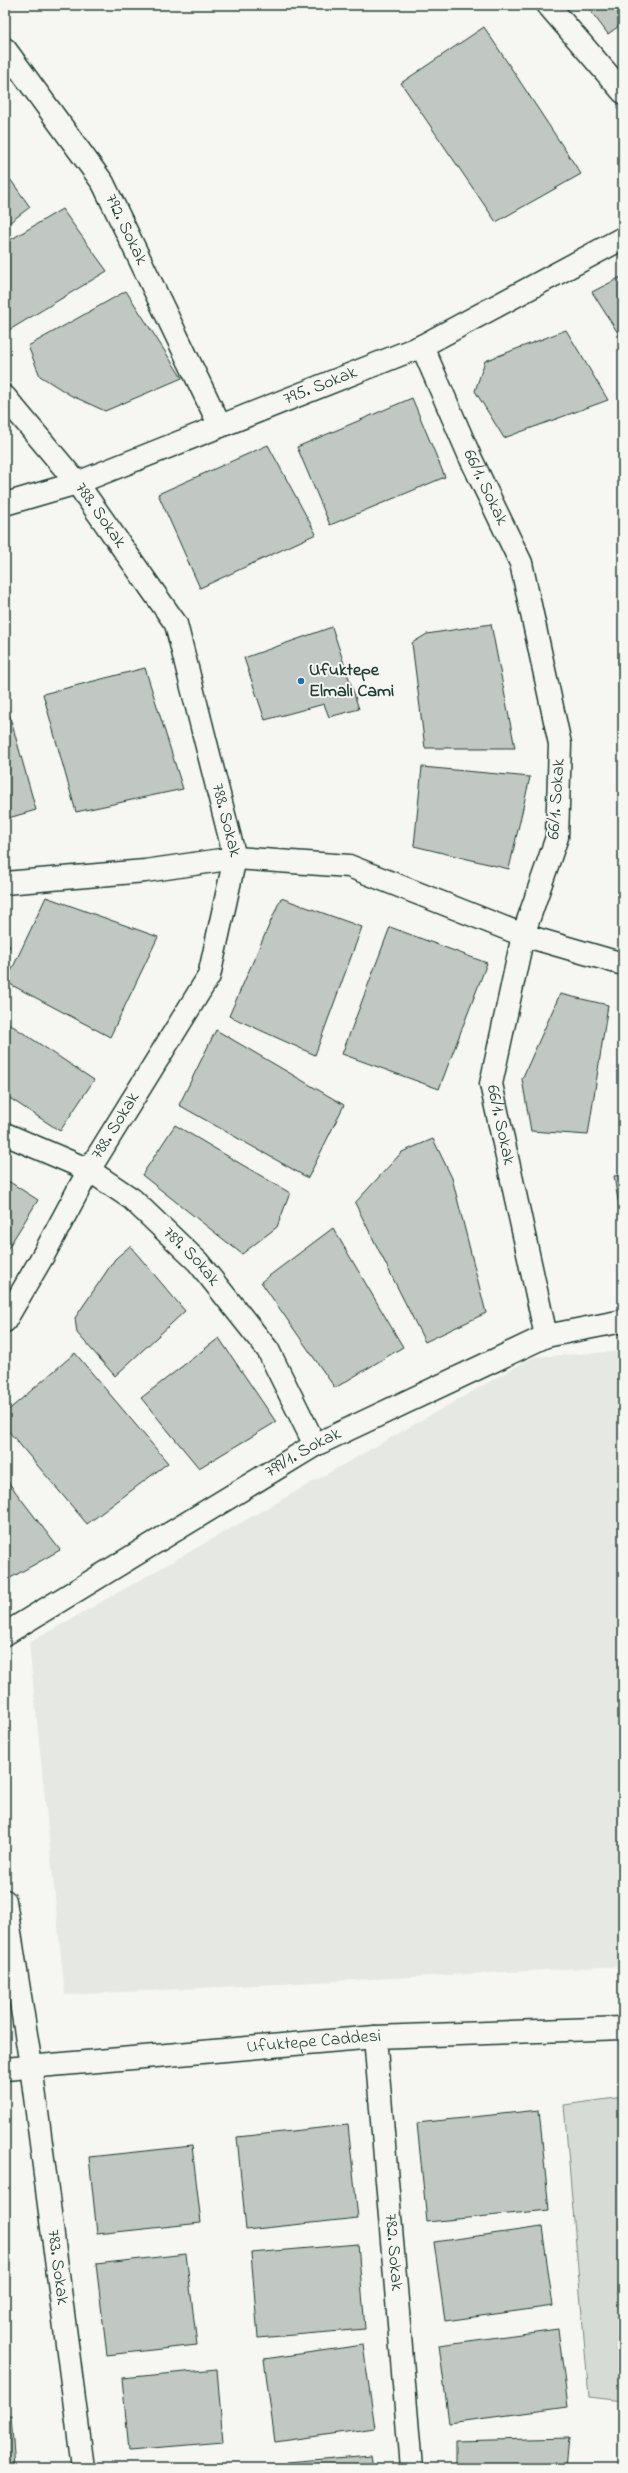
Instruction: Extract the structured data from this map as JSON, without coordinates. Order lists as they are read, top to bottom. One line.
{"streets":{"street":["792. Sokak","795. Sokak","66/1. Sokak","788. Sokak","789. Sokak","799/1. Sokak","Ufuktepe Caddesi","782. Sokak","783. Sokak"]},"crossings":[["792. Sokak","795. Sokak"],["795. Sokak","66/1. Sokak"],["795. Sokak","788. Sokak"],["66/1. Sokak","799/1. Sokak"],["788. Sokak","789. Sokak"],["789. Sokak","799/1. Sokak"],["Ufuktepe Caddesi","782. Sokak"],["Ufuktepe Caddesi","783. Sokak"]],"places":["Ufuktepe Elmalı Cami"]}
